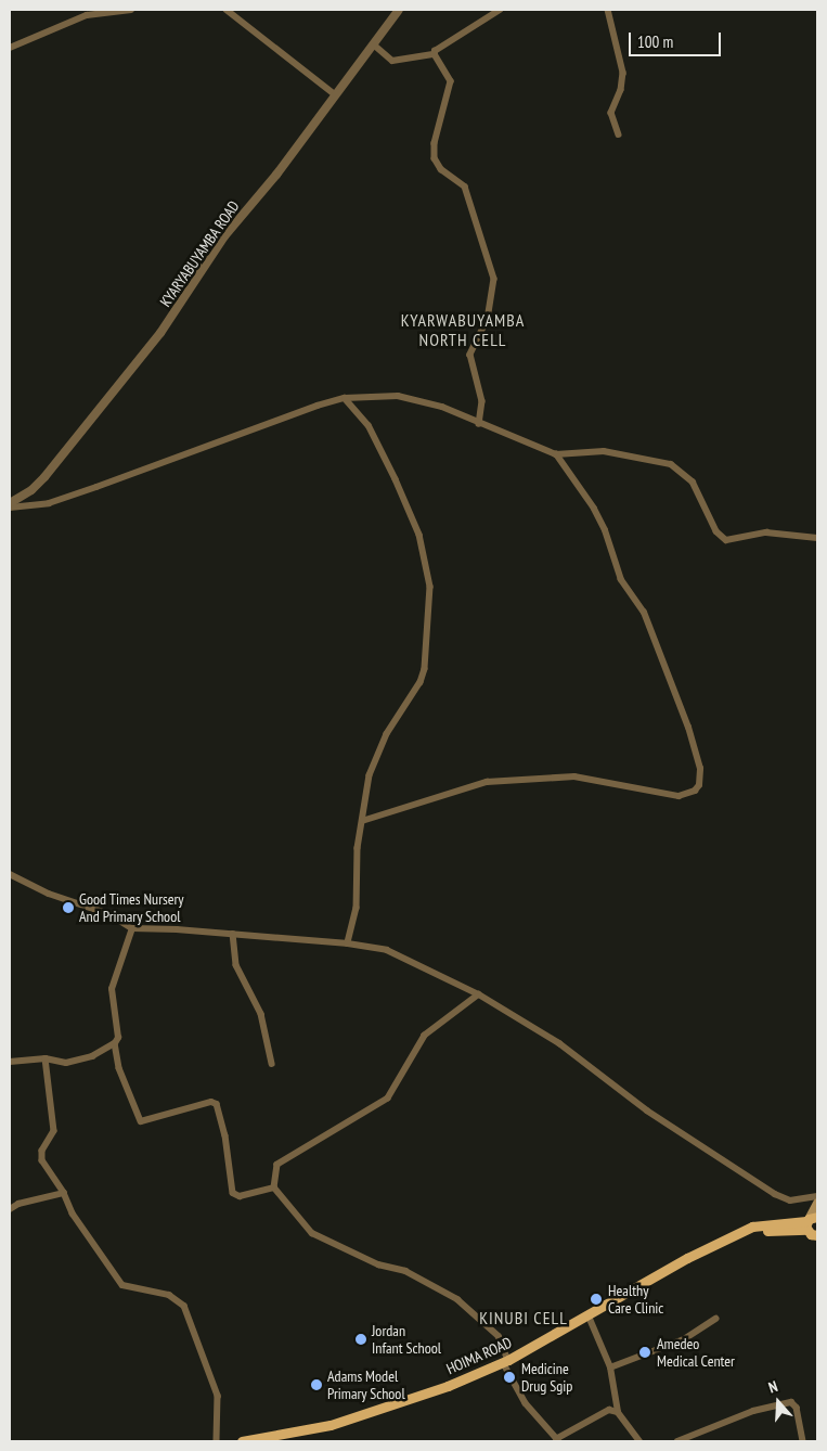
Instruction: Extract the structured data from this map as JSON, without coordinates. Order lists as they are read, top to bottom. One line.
{"streets":{"main road":["HOIMA ROAD"],"street":["KYARYABUYAMBA ROAD"]},"districts":["KYARWABUYAMBA NORTH CELL","KINUBI CELL"],"places":["Good Times Nursery And Primary School","Healthy Care Clinic","Jordan Infant School","Amedeo Medical Center","Medicine Drug Sgip","Adams Model Primary School"],"scale_bar":"100 m","north":"top"}
